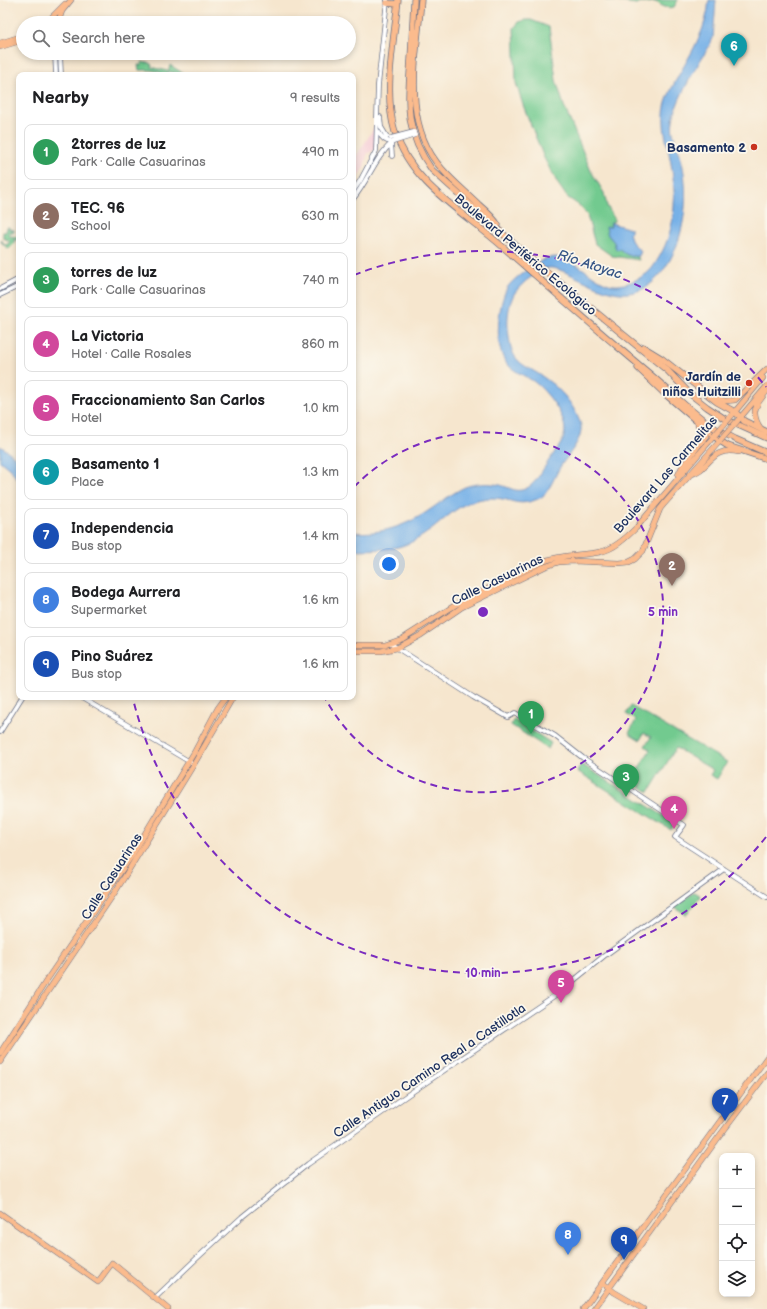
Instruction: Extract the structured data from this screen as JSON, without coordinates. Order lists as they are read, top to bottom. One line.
{"streets":{"highway":["Boulevard Periférico Ecológico"],"main road":["Boulevard Las Carmelitas","Calle Casuarinas"],"street":["Calle Antiguo Camino Real a Castillotla"]},"crossings":[["Boulevard Las Carmelitas","Calle Casuarinas"]],"water":["Río Atoyac"],"places":["Basamento 2","Jardín de niños Huitzilli"],"page":{"search":"Search here","pins":["6","2","1","3","4","5","7","8","9"],"heading":["Nearby","9 results"],"list":[{"mark":"1","name":"2torres de luz","note":"Park · Calle Casuarinas","value":"490 m"},{"mark":"2","name":"TEC. 96","note":"School","value":"630 m"},{"mark":"3","name":"torres de luz","note":"Park · Calle Casuarinas","value":"740 m"},{"mark":"4","name":"La Victoria","note":"Hotel · Calle Rosales","value":"860 m"},{"mark":"5","name":"Fraccionamiento San Carlos","note":"Hotel","value":"1.0 km"},{"mark":"6","name":"Basamento 1","note":"Place","value":"1.3 km"},{"mark":"7","name":"Independencia","note":"Bus stop","value":"1.4 km"},{"mark":"8","name":"Bodega Aurrera","note":"Supermarket","value":"1.6 km"},{"mark":"9","name":"Pino Suárez","note":"Bus stop","value":"1.6 km"}],"map_buttons":["+","−"]},"rings":["5 min","10 min"]}
